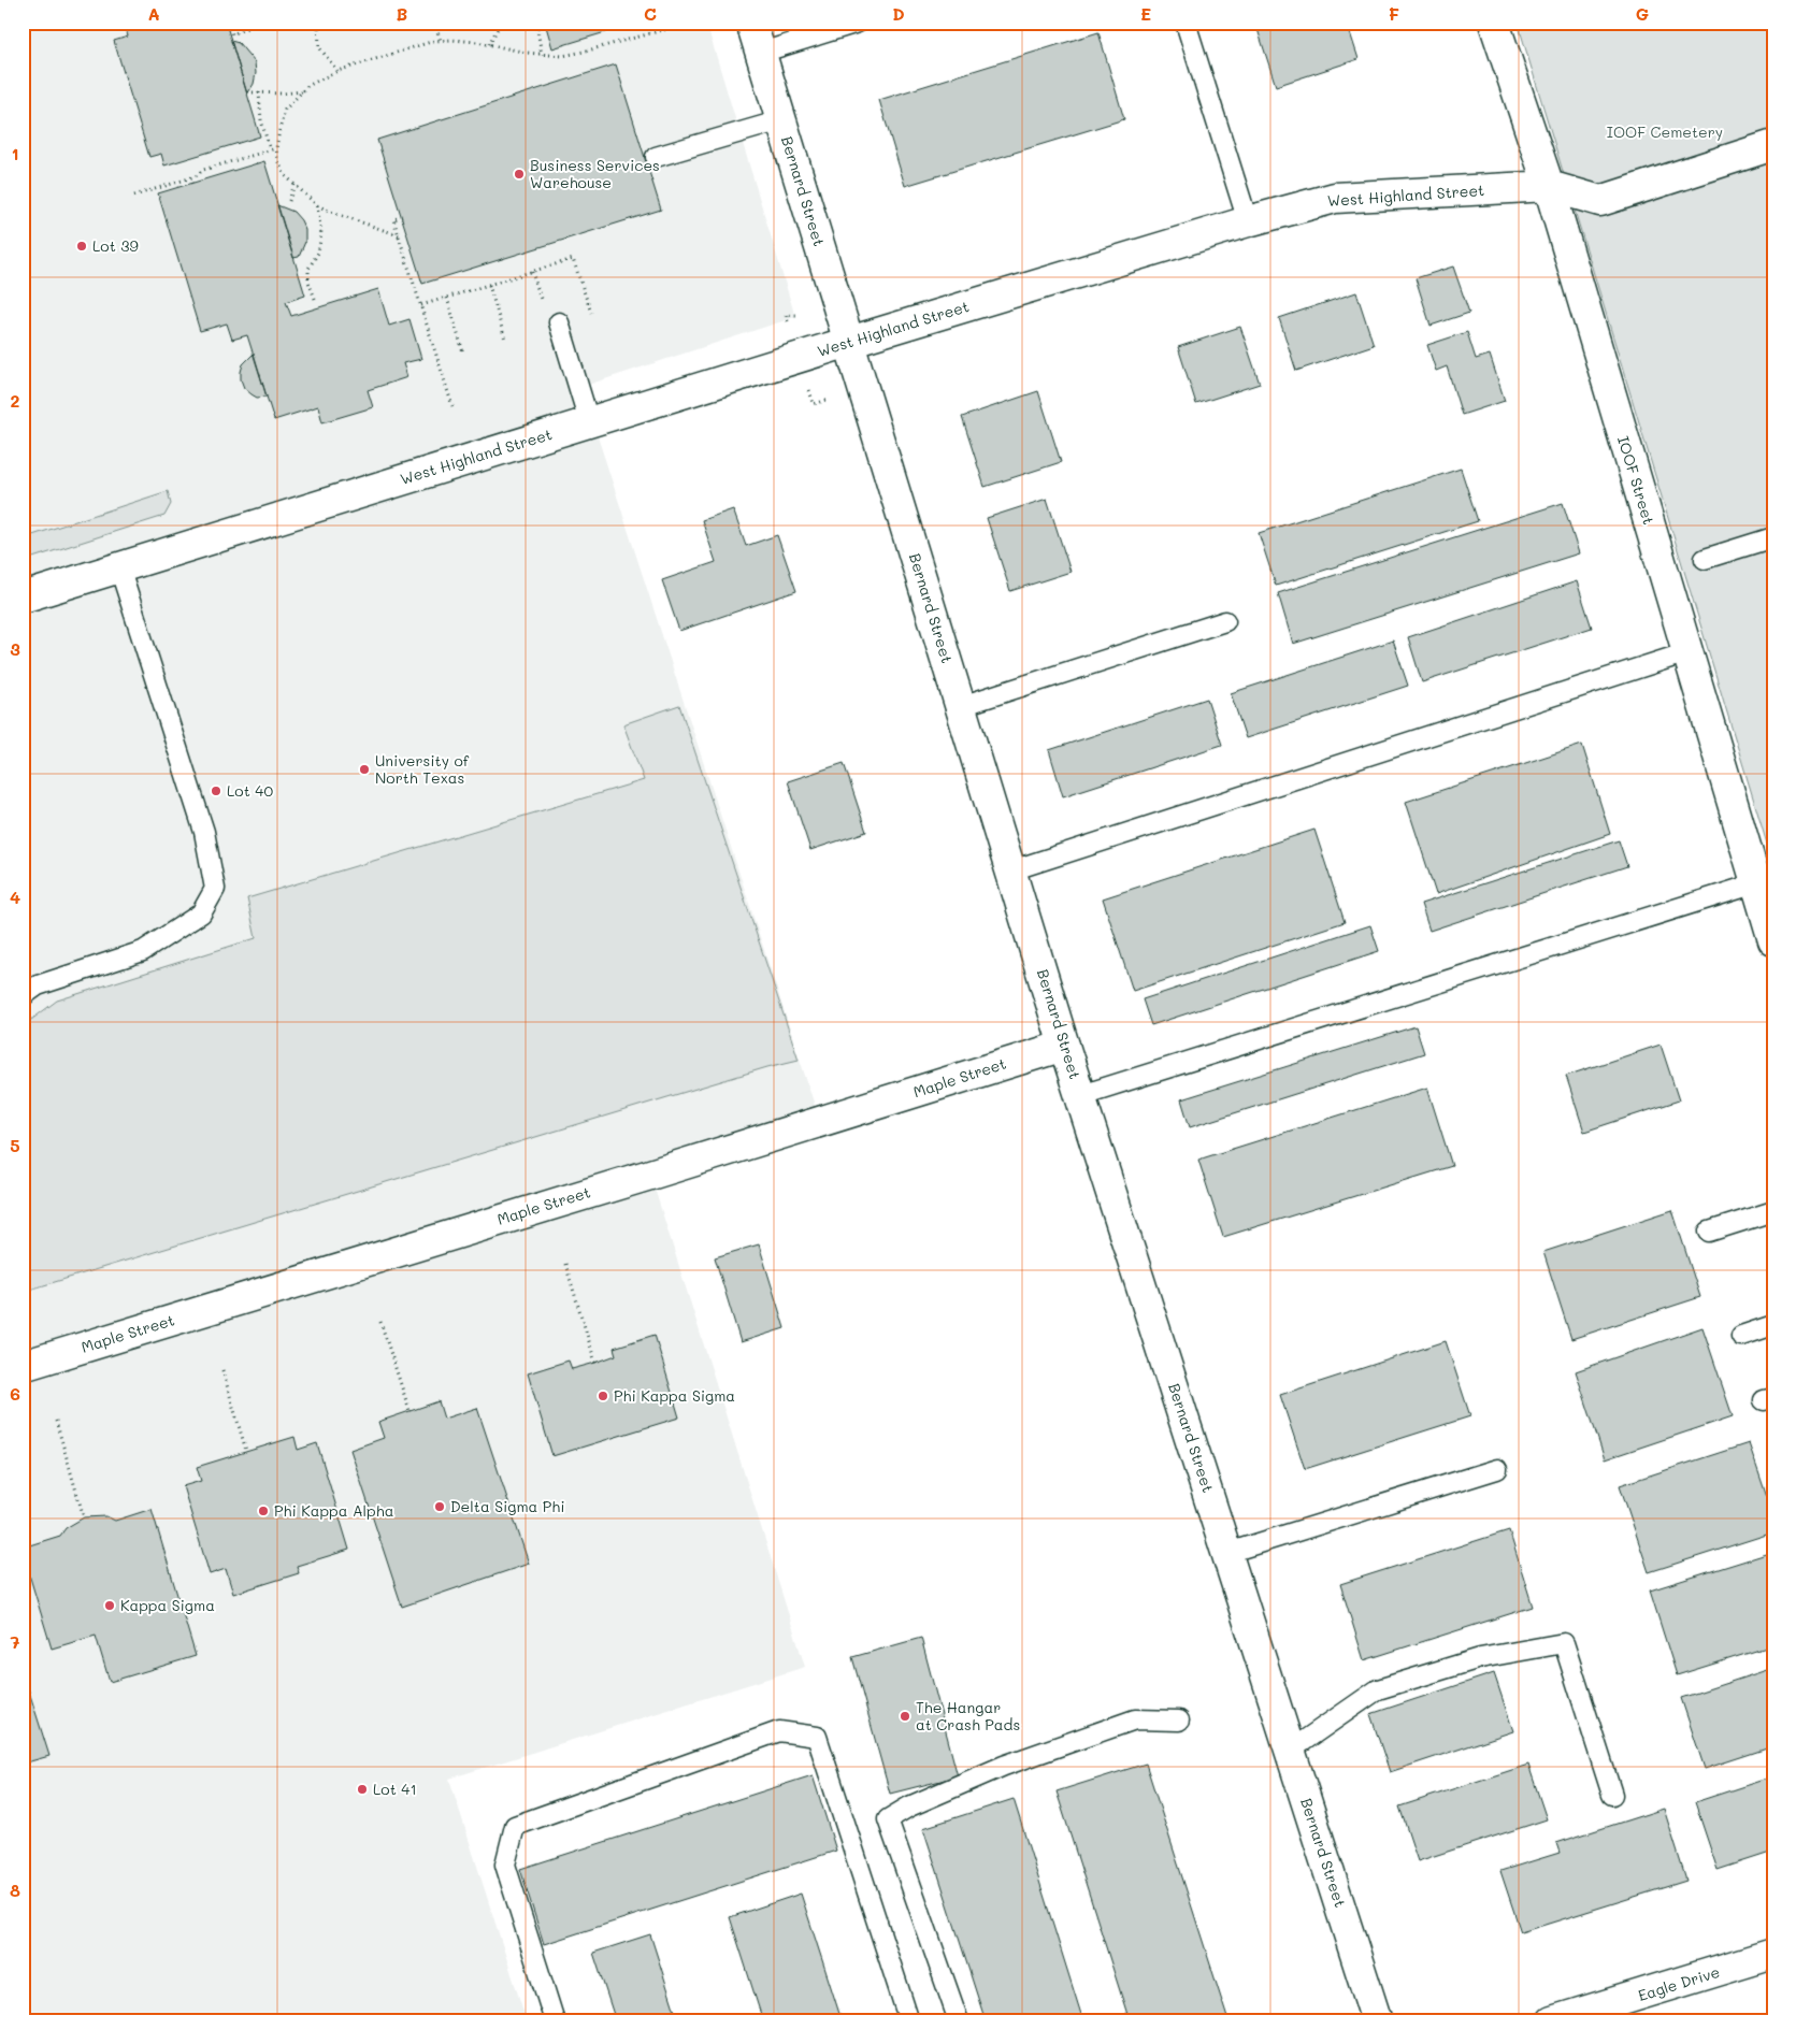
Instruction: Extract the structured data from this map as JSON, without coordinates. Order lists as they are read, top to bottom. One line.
{"streets":{"street":["Bernard Street","West Highland Street","IOOF Street","Maple Street","Eagle Drive"]},"crossings":[["Bernard Street","West Highland Street"],["Bernard Street","Maple Street"],["West Highland Street","IOOF Street"]],"parks":["IOOF Cemetery"],"places":["Business Services Warehouse","Lot 39","University of North Texas","Lot 40","Phi Kappa Sigma","Delta Sigma Phi","Phi Kappa Alpha","Kappa Sigma","The Hangar at Crash Pads","Lot 41"],"grid":{"columns":["A","B","C","D","E","F","G"],"rows":["1","2","3","4","5","6","7","8"]}}
